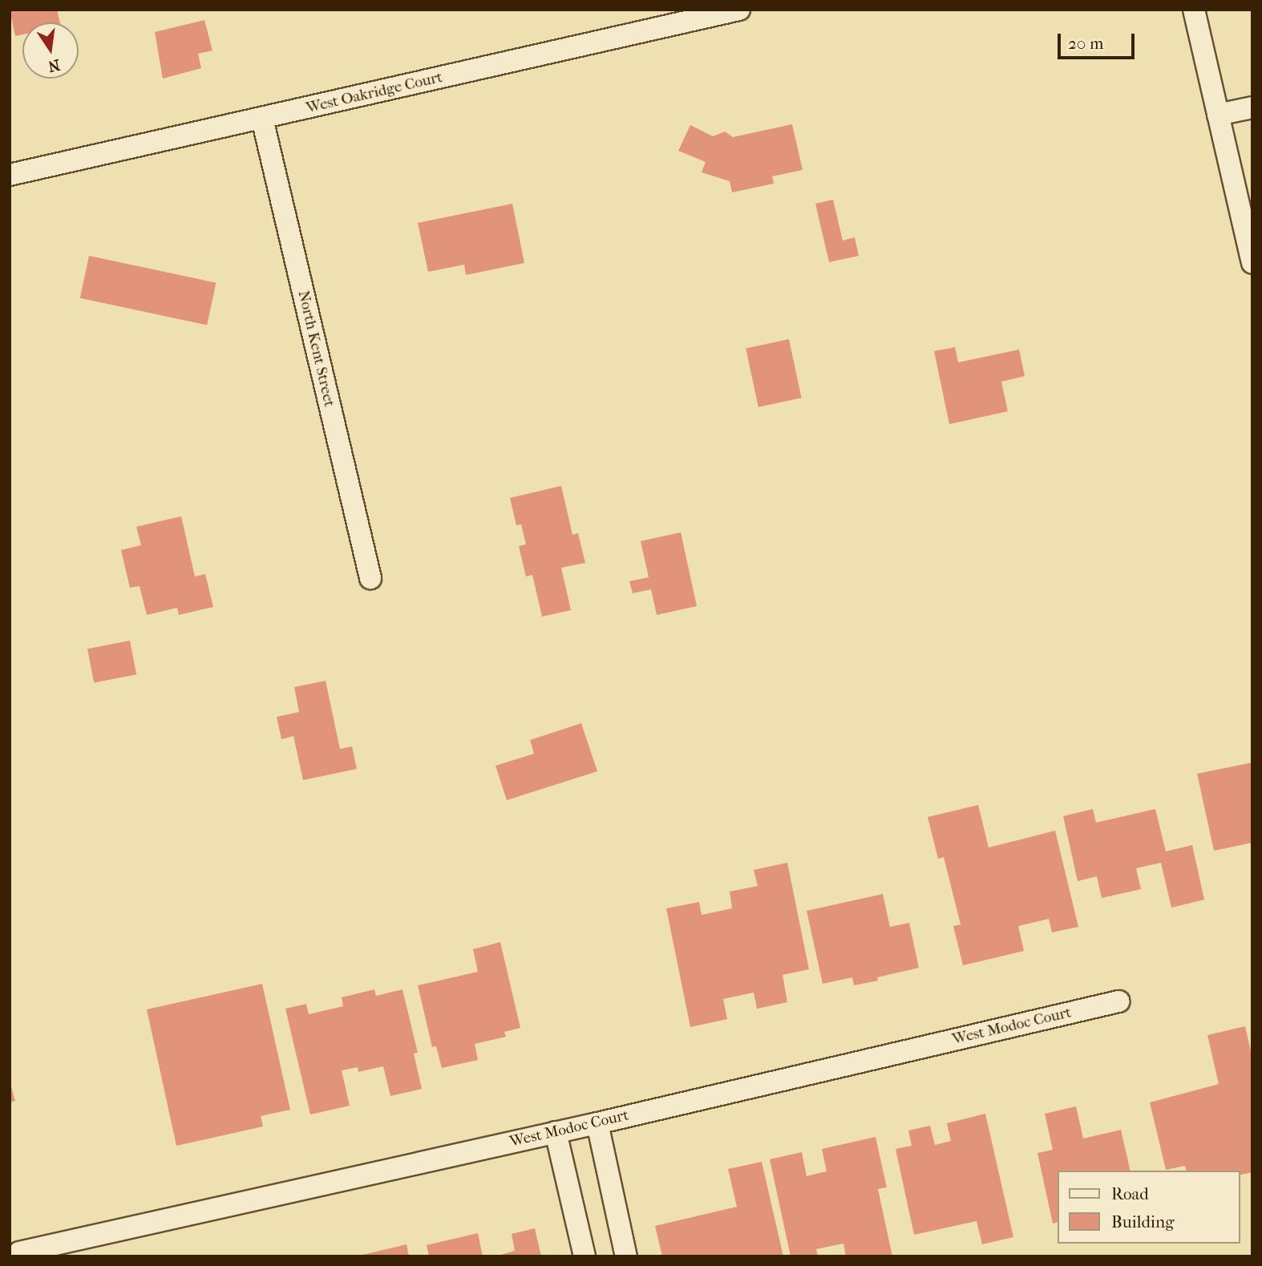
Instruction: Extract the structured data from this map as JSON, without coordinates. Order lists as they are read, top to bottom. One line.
{"streets":{"street":["West Oakridge Court","North Kent Street","West Modoc Court"]},"crossings":[["West Oakridge Court","North Kent Street"]],"legend":["Road","Building"],"scale_bar":"20 m","north":"bottom"}
